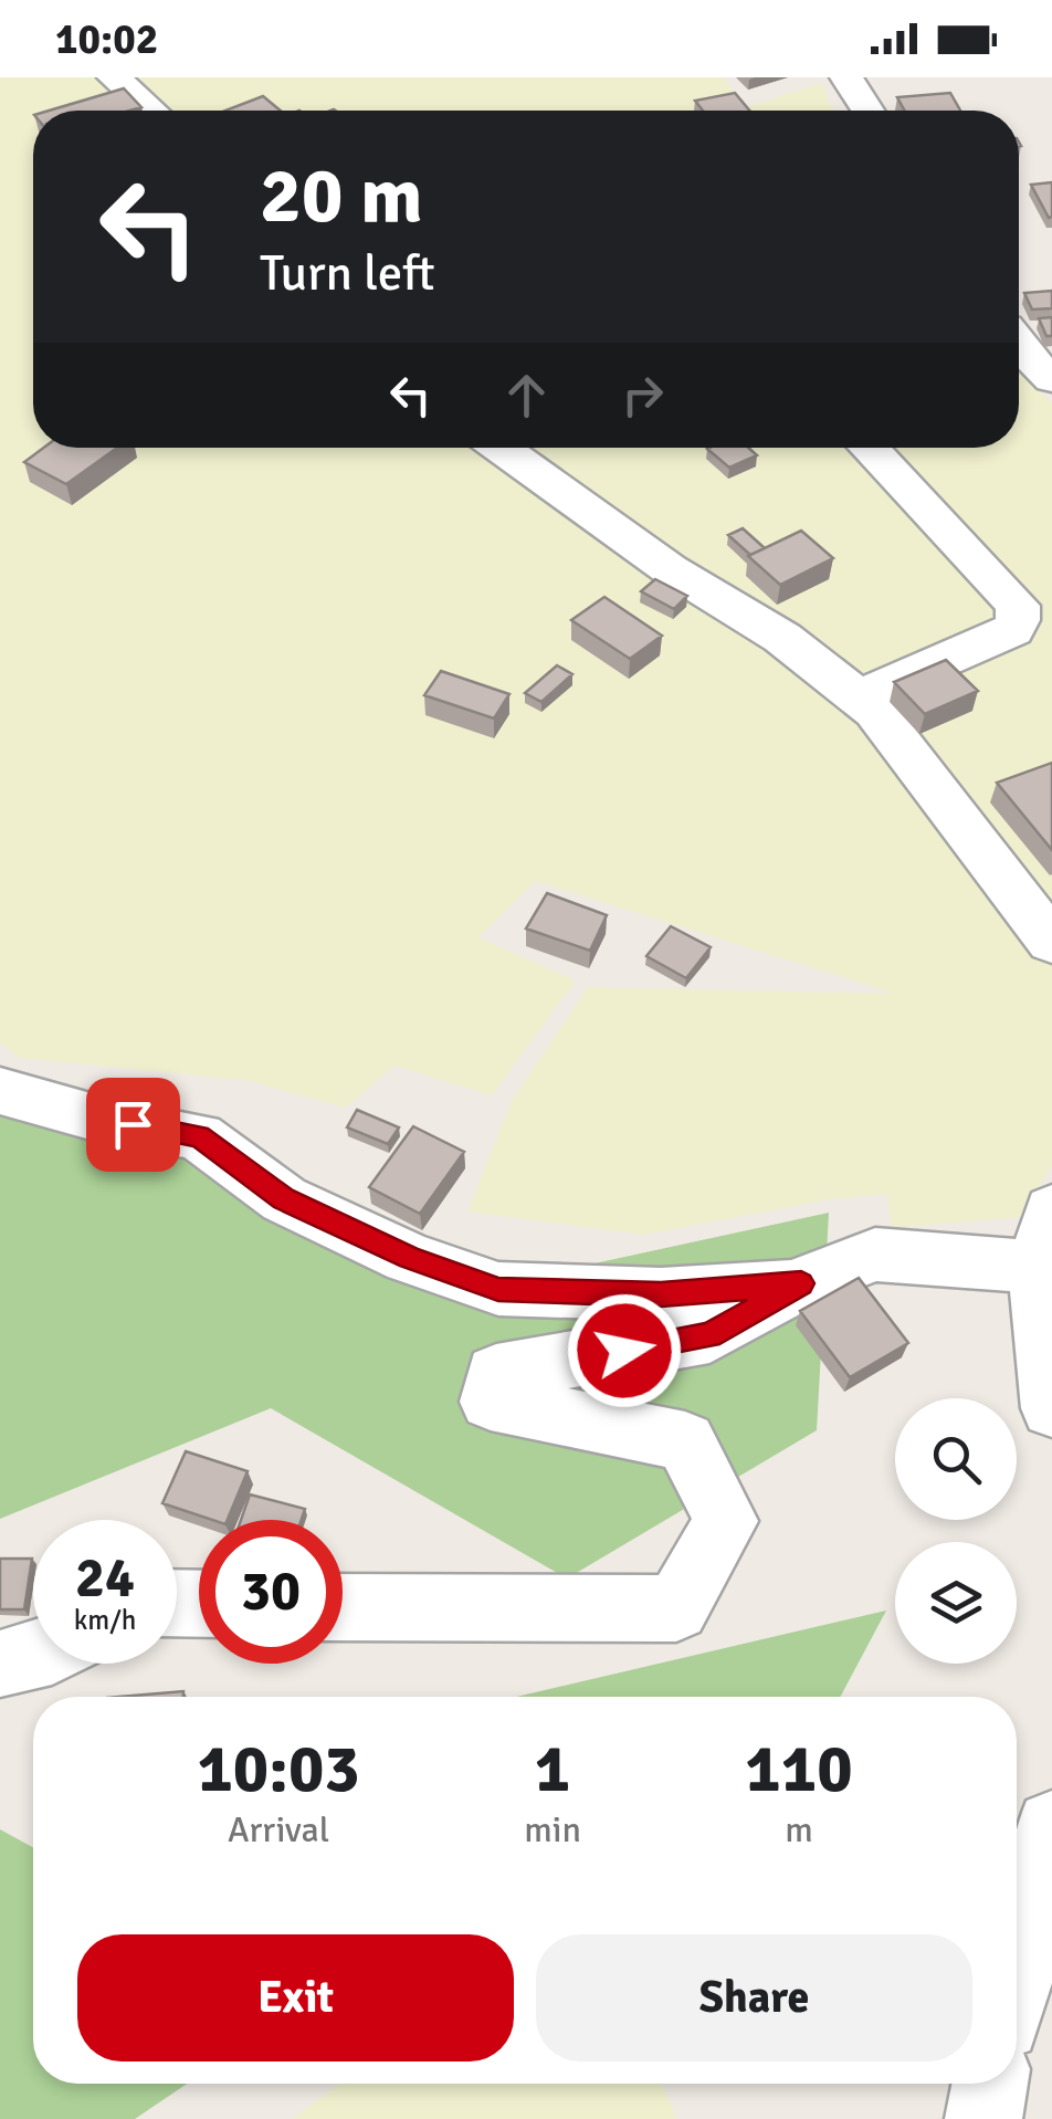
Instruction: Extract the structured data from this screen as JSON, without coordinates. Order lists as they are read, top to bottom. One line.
{"page":{"status":"10:02","turn":["20 m","Turn left"],"speed":"24 km/h","limit":"30","eta":["10:03","Arrival","1","min","110","m"],"buttons":["Exit","Share"]}}
